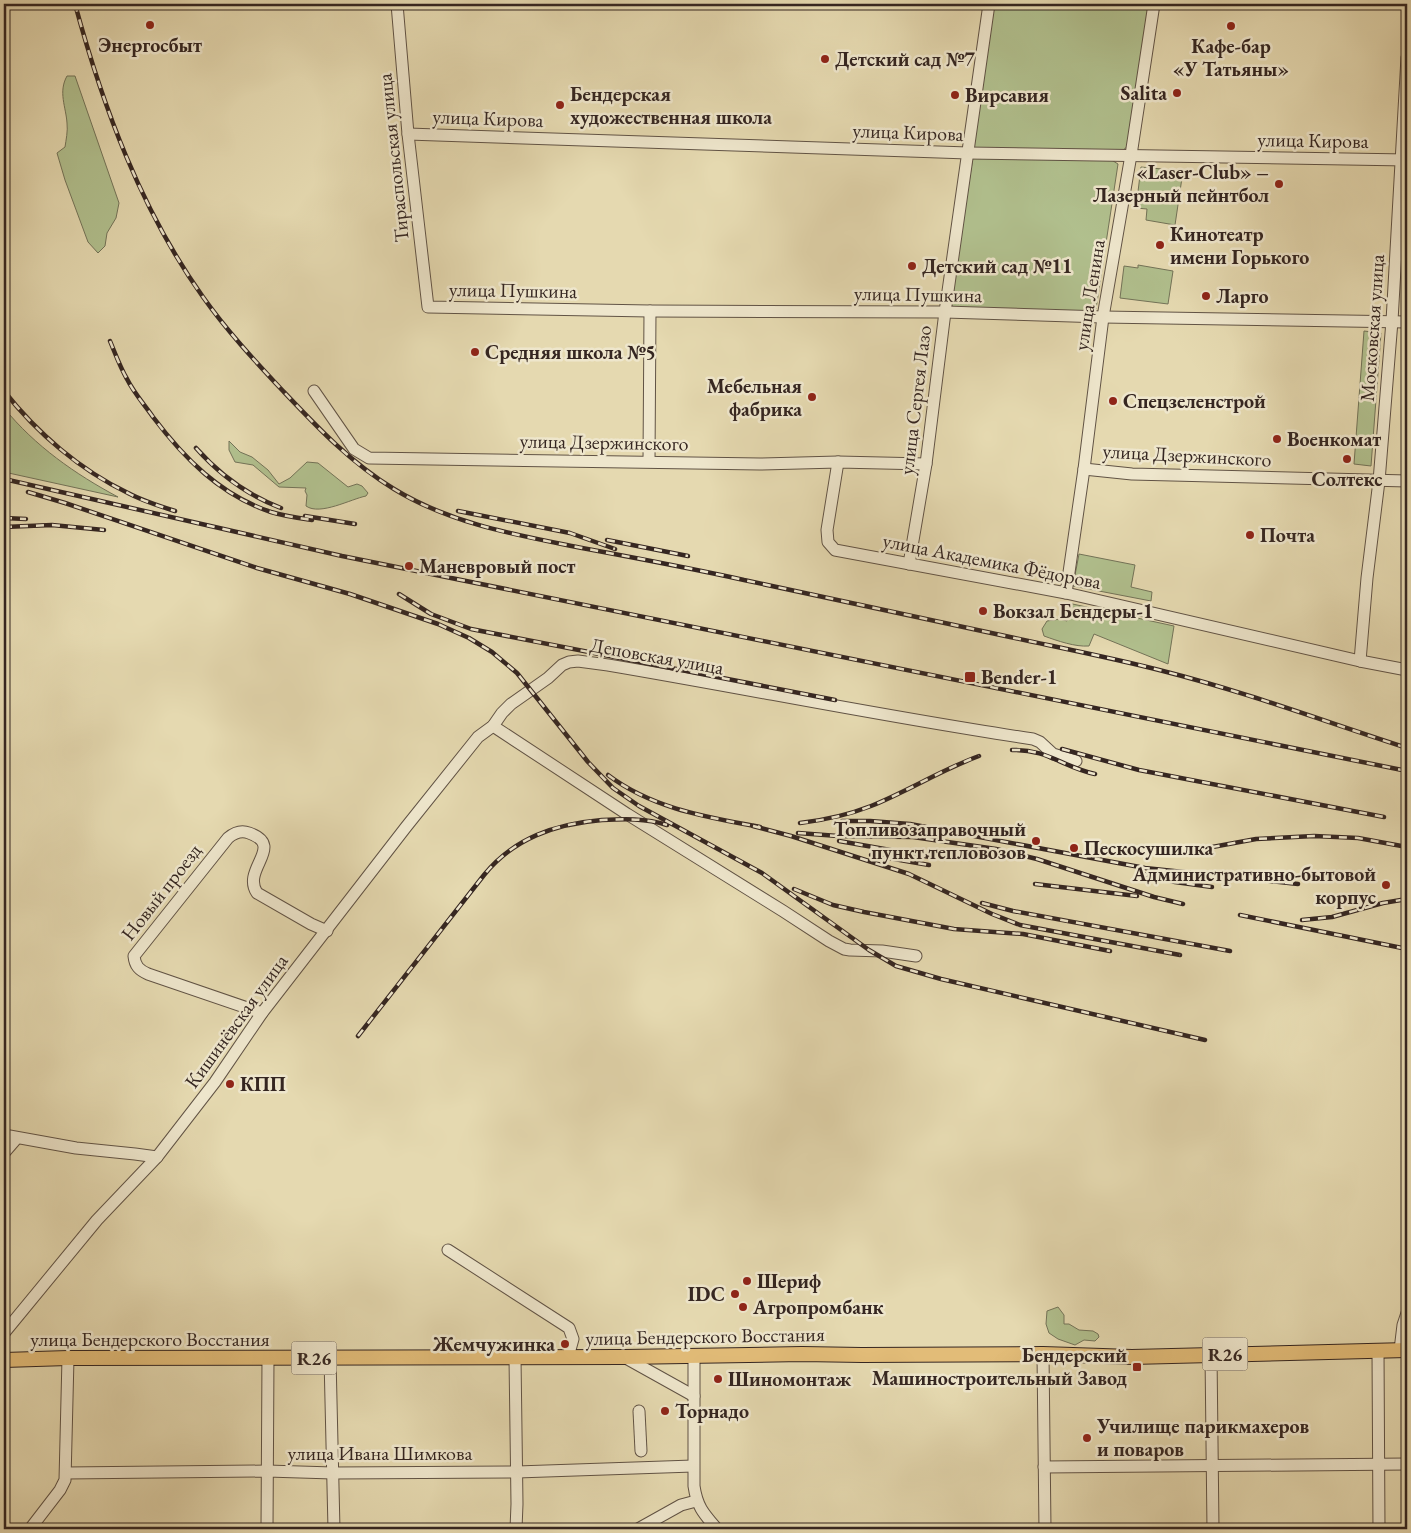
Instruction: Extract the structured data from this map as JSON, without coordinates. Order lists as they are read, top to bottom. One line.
{"streets":{"main road":["улица Бендерского Восстания","R26"],"street":["улица Кирова","Тираспольская улица","улица Пушкина","улица Ленина","Московская улица","улица Сергея Лазо","улица Дзержинского","улица Академика Фёдорова","Деповская улица","Новый проезд","Кишинёвская улица","улица Ивана Шимкова"]},"crossings":[["улица Кирова","Тираспольская улица"],["улица Кирова","улица Ленина"],["улица Кирова","Московская улица"],["улица Кирова","улица Сергея Лазо"],["Тираспольская улица","улица Пушкина"],["улица Пушкина","улица Ленина"],["улица Пушкина","Московская улица"],["улица Пушкина","улица Сергея Лазо"],["улица Ленина","улица Дзержинского"],["улица Ленина","улица Академика Фёдорова"],["Московская улица","улица Дзержинского"],["Московская улица","улица Академика Фёдорова"],["улица Сергея Лазо","улица Дзержинского"],["улица Сергея Лазо","улица Академика Фёдорова"],["улица Дзержинского","улица Академика Фёдорова"],["Деповская улица","Кишинёвская улица"],["Новый проезд","Кишинёвская улица"]],"places":{"other":["Энергосбыт","Кафе-бар «У Татьяны»","Детский сад №7","Salita","Вирсавия","Бендерская художественная школа","«Laser-Club» – Лазерный пейнтбол","Кинотеатр имени Горького","Детский сад №11","Ларго","Средняя школа №5","Мебельная фабрика","Спецзеленстрой","Военкомат","Солтекс","Почта","Маневровый пост","Вокзал Бендеры-1","Топливозаправочный пункт тепловозов","Пескосушилка","Административно-бытовой корпус","КПП","Шериф","IDC","Агропромбанк","Жемчужинка","Шиномонтаж","Торнадо","Училище парикмахеров и поваров"],"transit":["Bender-1","Бендерский Машиностроительный Завод"]}}
